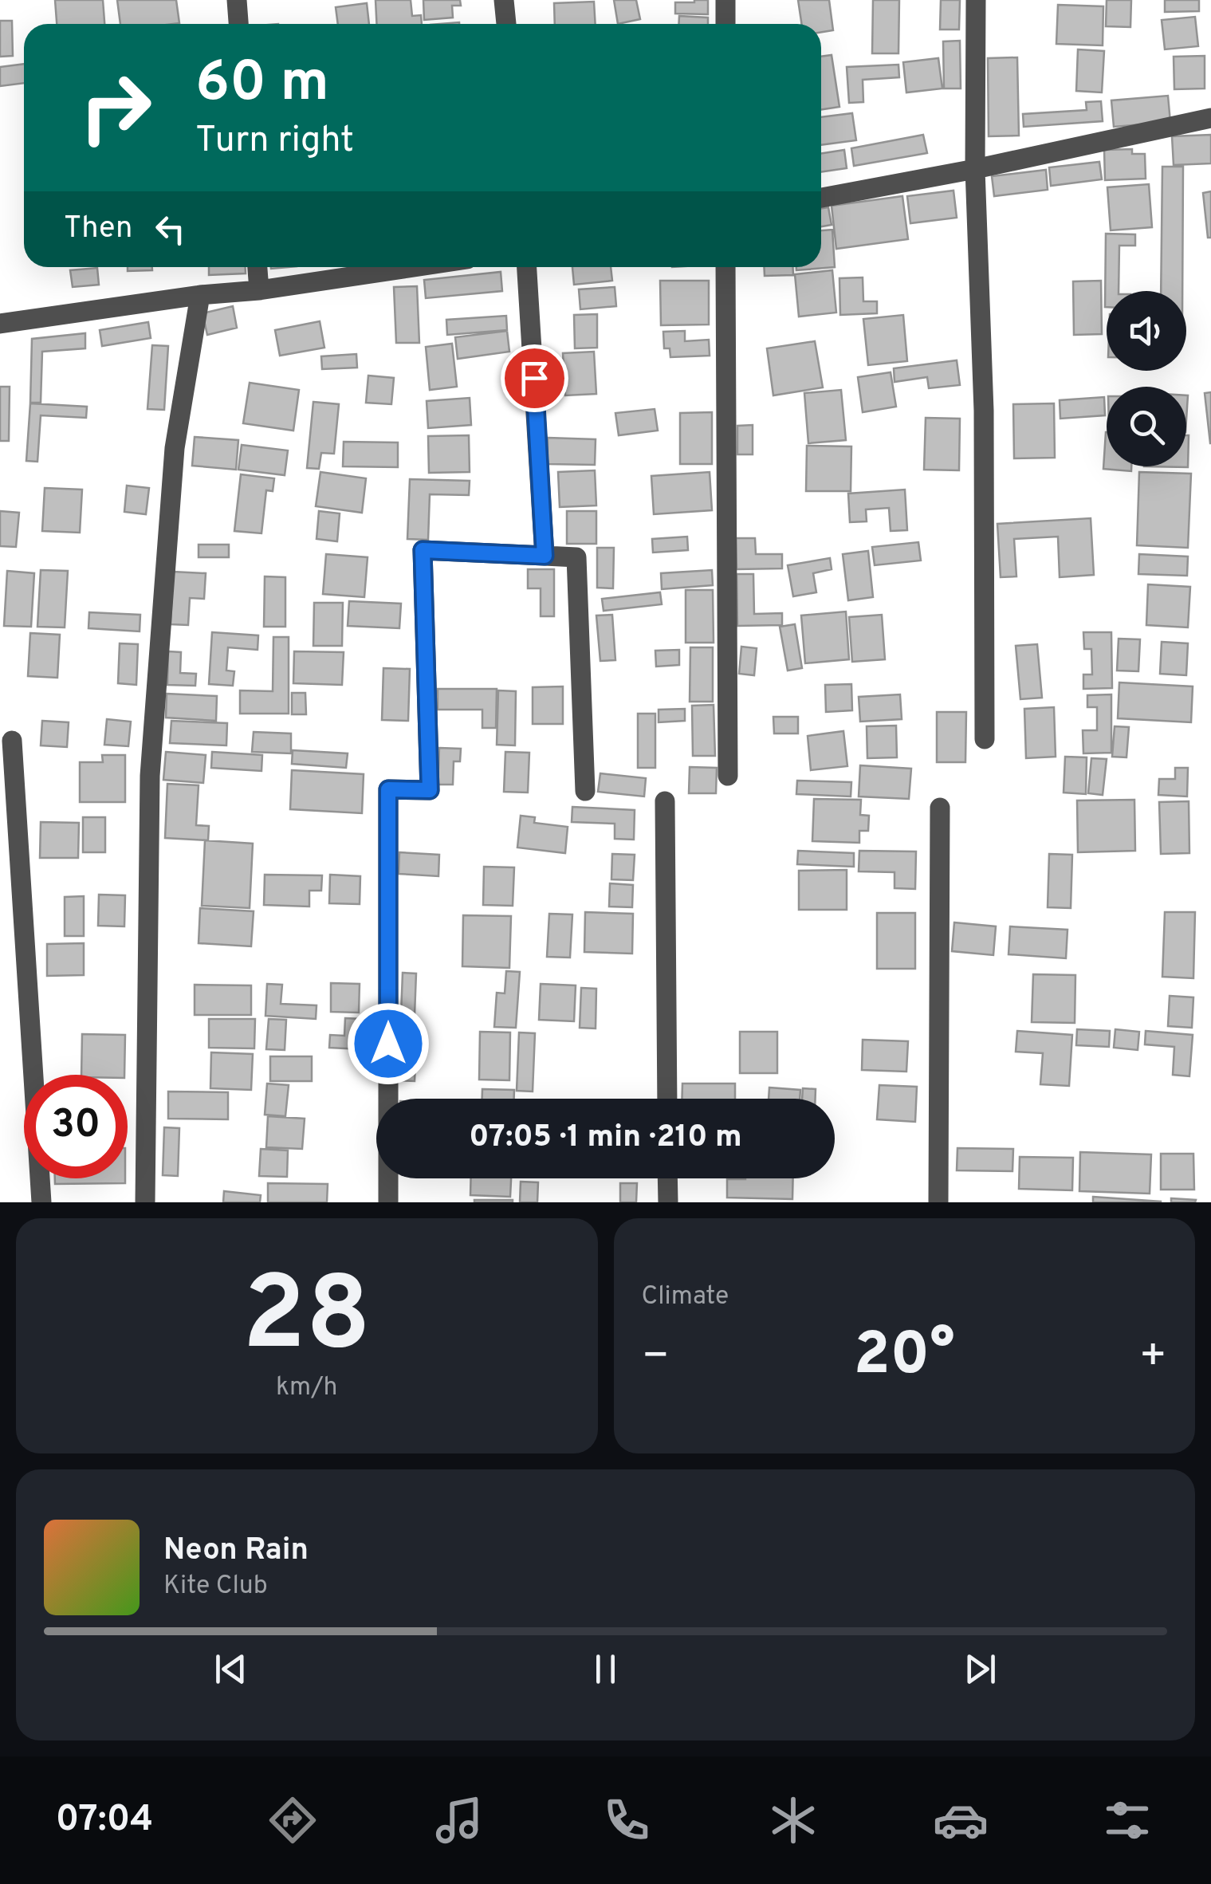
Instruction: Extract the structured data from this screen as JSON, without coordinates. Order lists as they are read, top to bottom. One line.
{"page":{"turn":["60 m","Turn right"],"then":"Then","limit":"30","trip":"07:05 · 1 min · 210 m","tile":[["28","km/h"],"Climate"],"heat":["−","20°","+"],"song":["Neon Rain","Kite Club"],"tabs":"07:04"}}
